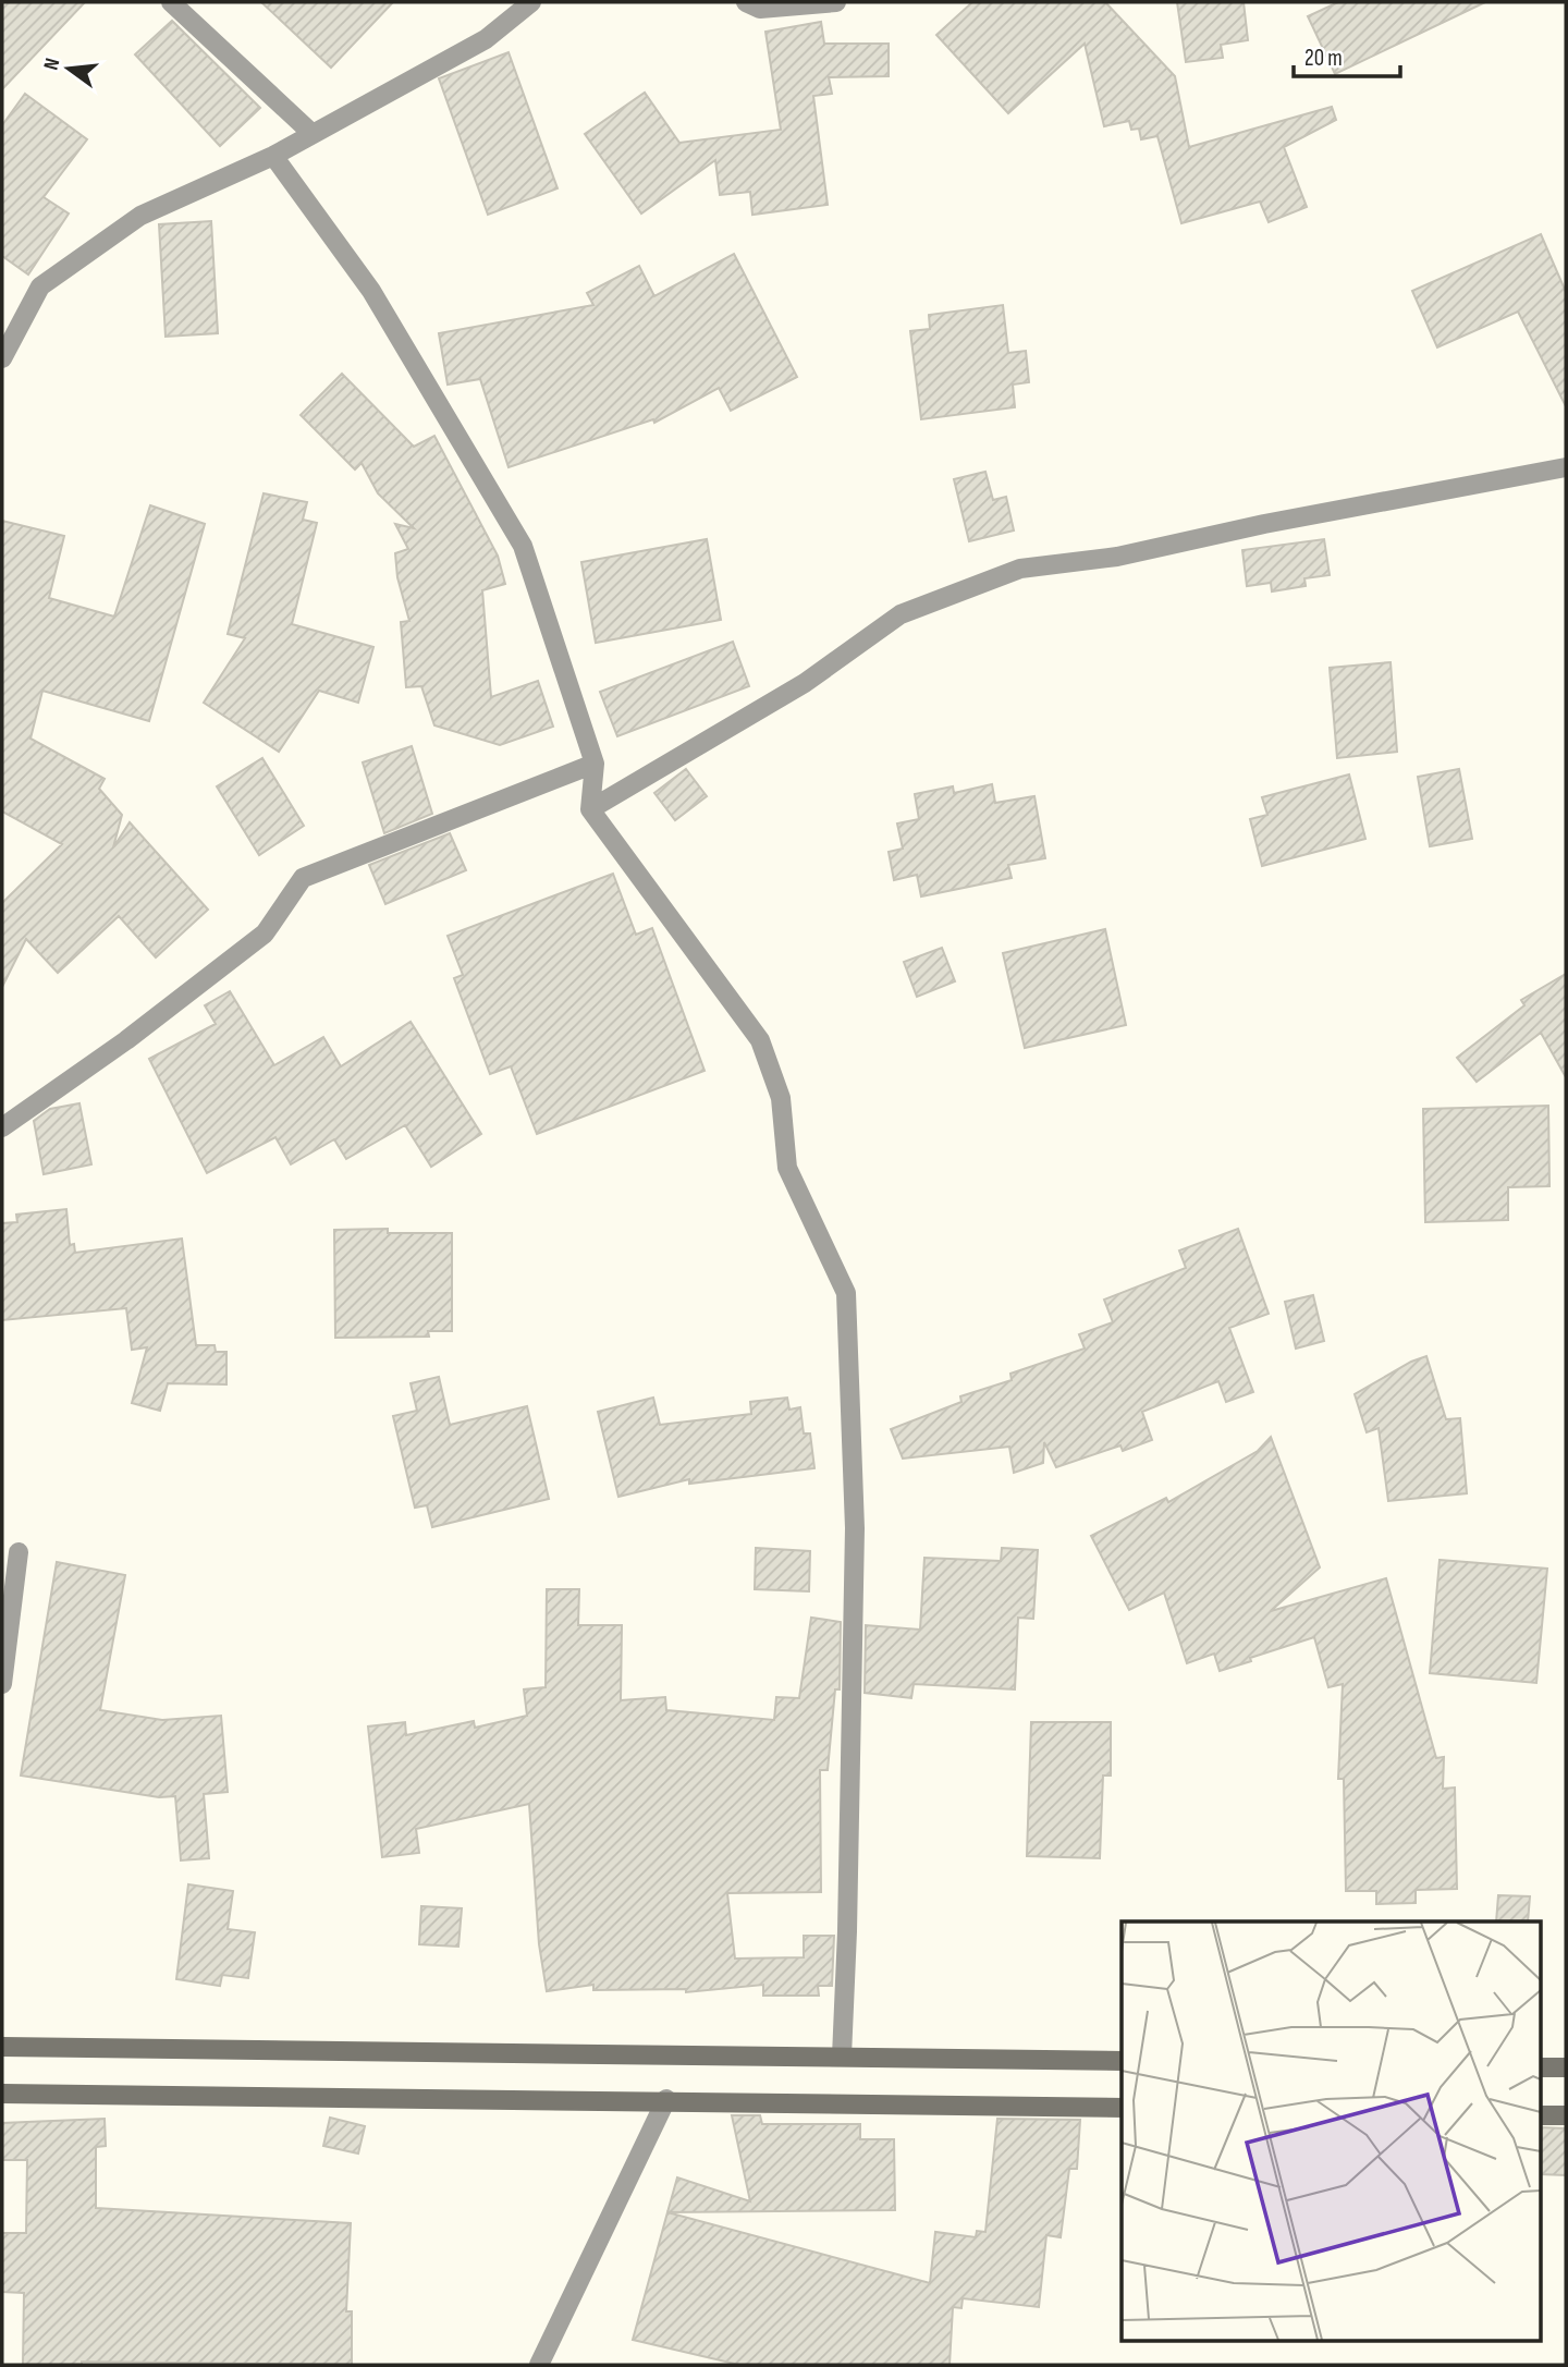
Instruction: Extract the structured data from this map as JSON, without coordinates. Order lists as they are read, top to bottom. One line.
{"scale_bar":"20 m","north":"left"}
